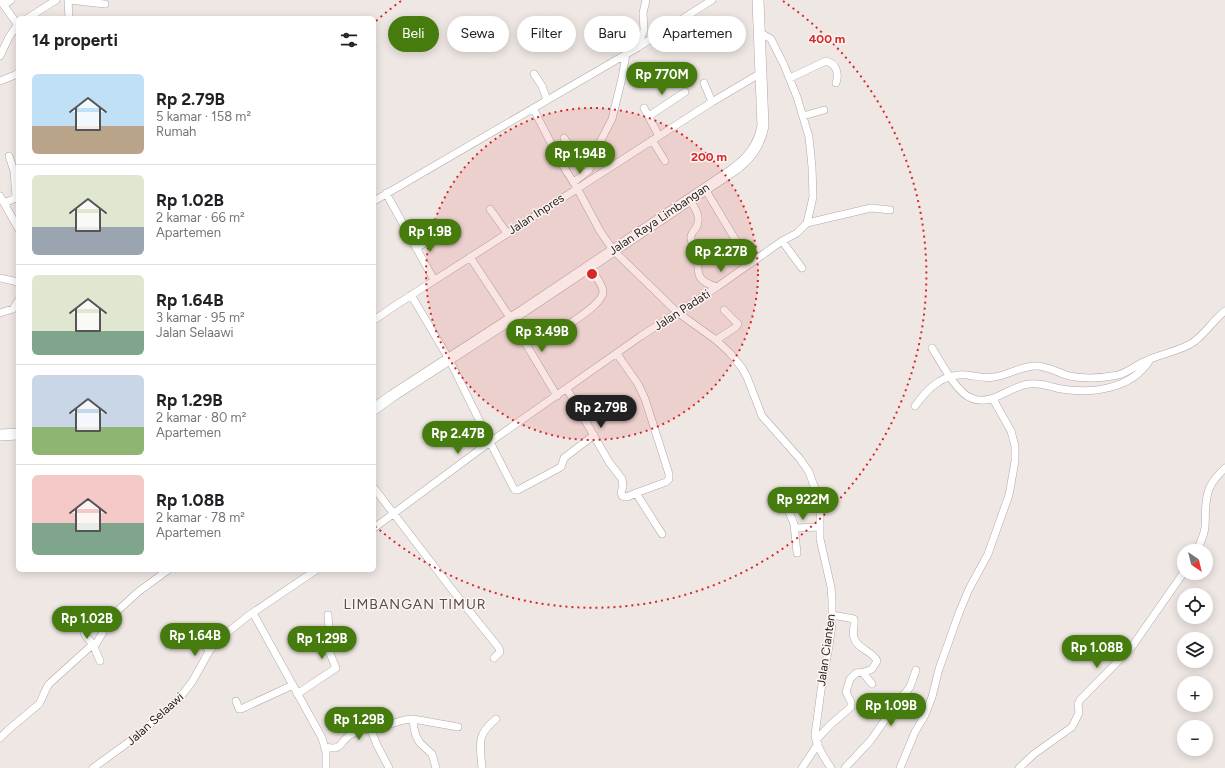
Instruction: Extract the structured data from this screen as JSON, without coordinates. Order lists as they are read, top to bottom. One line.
{"streets":{"highway":["Jalan Raya Limbangan"],"street":["Jalan Inpres","Jalan Padati","Jalan Cianten","Jalan Selaawi"]},"crossings":[["Jalan Inpres","Jalan Raya Limbangan"],["Jalan Inpres","Jalan Cianten"],["Jalan Raya Limbangan","Jalan Cianten"],["Jalan Padati","Jalan Cianten"]],"districts":["LIMBANGAN TIMUR"],"north":"bottom right","page":{"chip":["Beli","Sewa","Filter","Baru","Apartemen"],"heading":"14 properti","price":["Rp 770M","Rp 1.94B","Rp 1.9B","Rp 2.27B","Rp 3.49B","Rp 2.79B","Rp 2.47B","Rp 922M","Rp 1.02B","Rp 1.64B","Rp 1.29B","Rp 1.08B","Rp 1.09B","Rp 1.29B"],"list":[{"name":"Rp 2.79B","note":"5 kamar · 158 m² · Rumah"},{"name":"Rp 1.02B","note":"2 kamar · 66 m² · Apartemen"},{"name":"Rp 1.64B","note":"3 kamar · 95 m² · Jalan Selaawi"},{"name":"Rp 1.29B","note":"2 kamar · 80 m² · Apartemen"},{"name":"Rp 1.08B","note":"2 kamar · 78 m² · Apartemen"}],"map_buttons":["+","−"]},"rings":["400 m","200 m"]}
